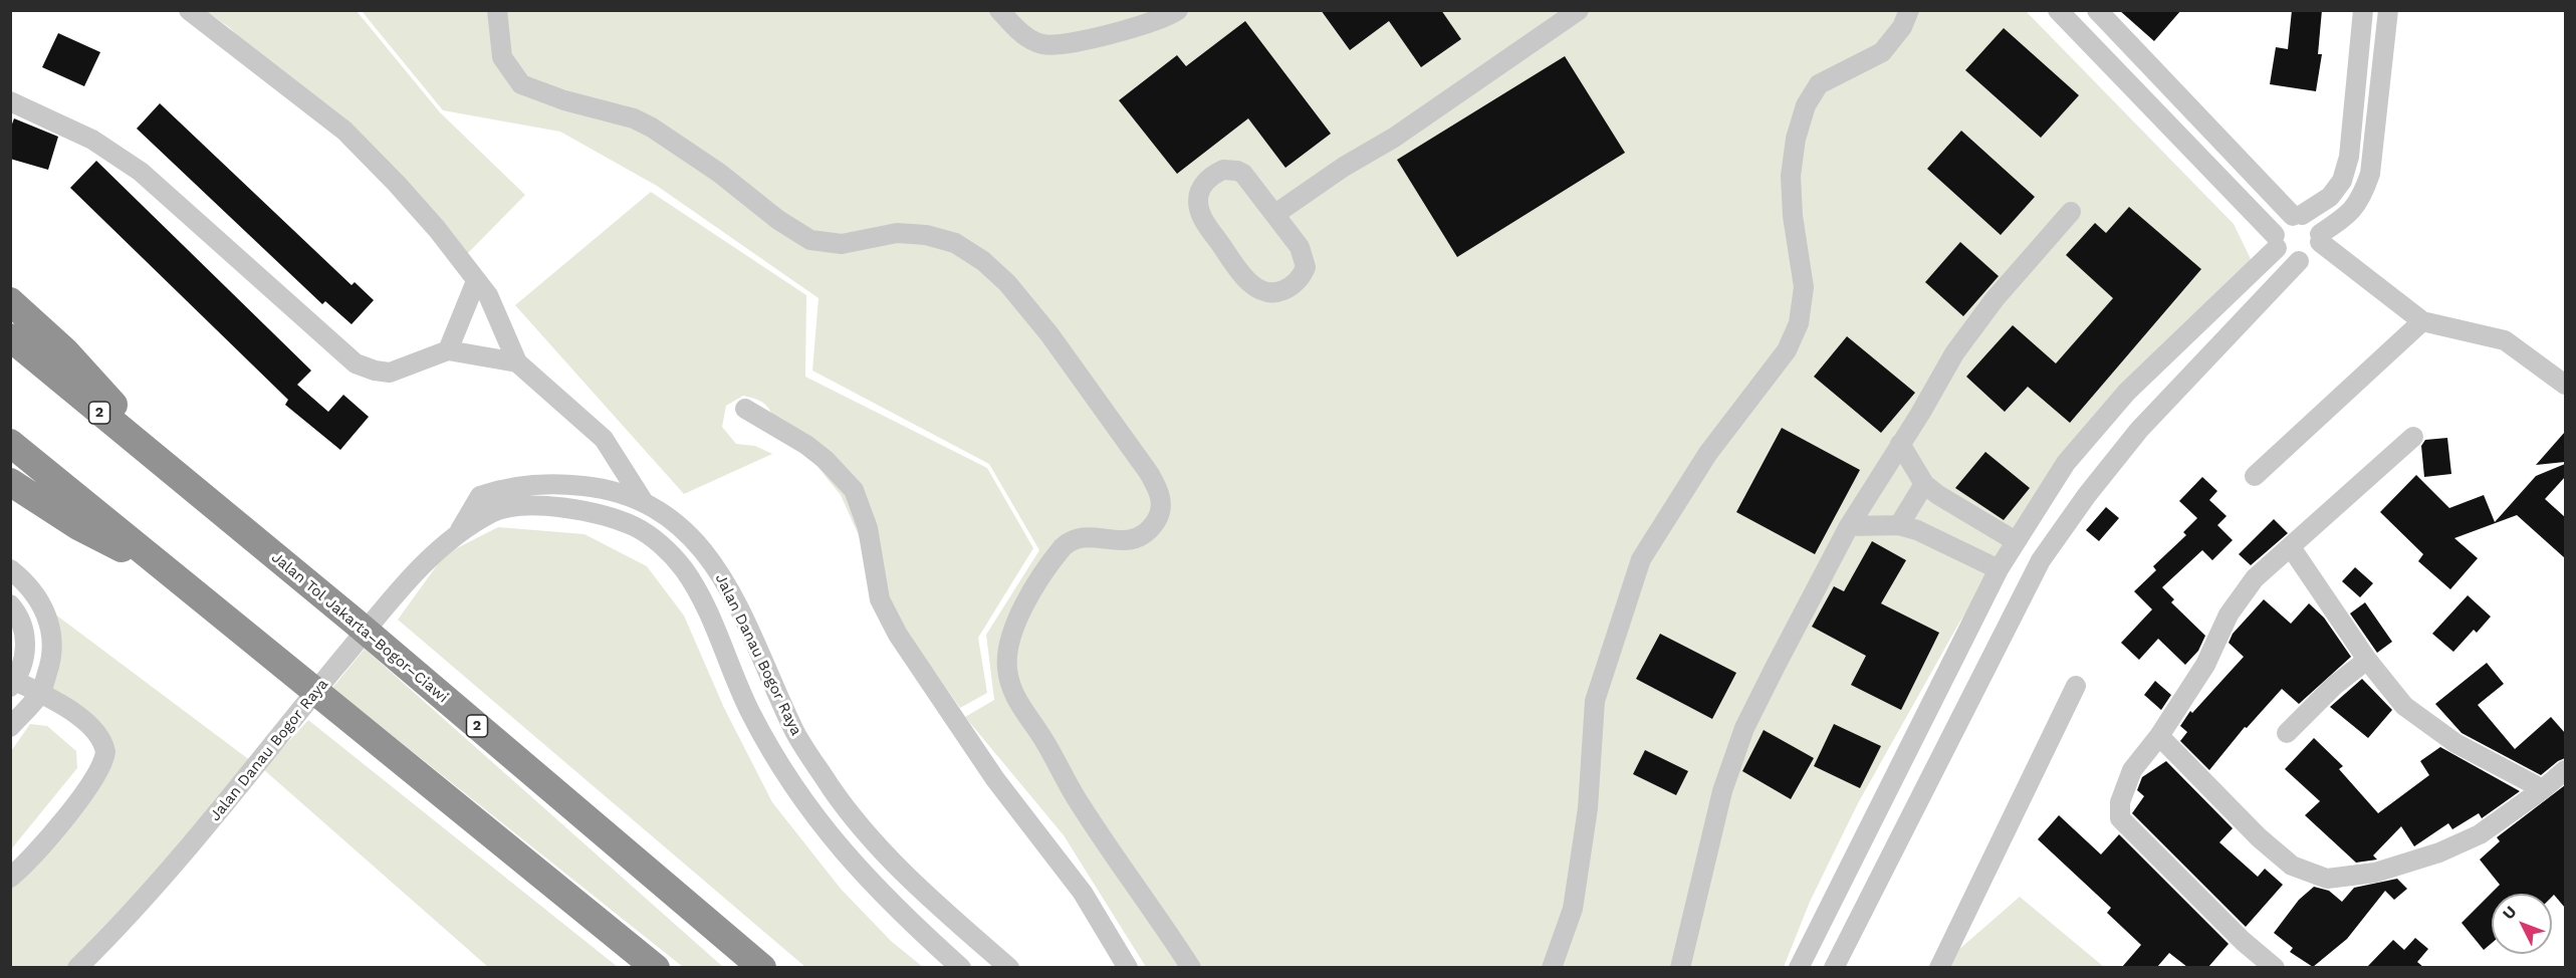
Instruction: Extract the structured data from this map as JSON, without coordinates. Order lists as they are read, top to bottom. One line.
{"streets":{"highway":["2","Jalan Tol Jakarta–Bogor–Ciawi"],"street":["Jalan Danau Bogor Raya"]},"north":"top left"}
